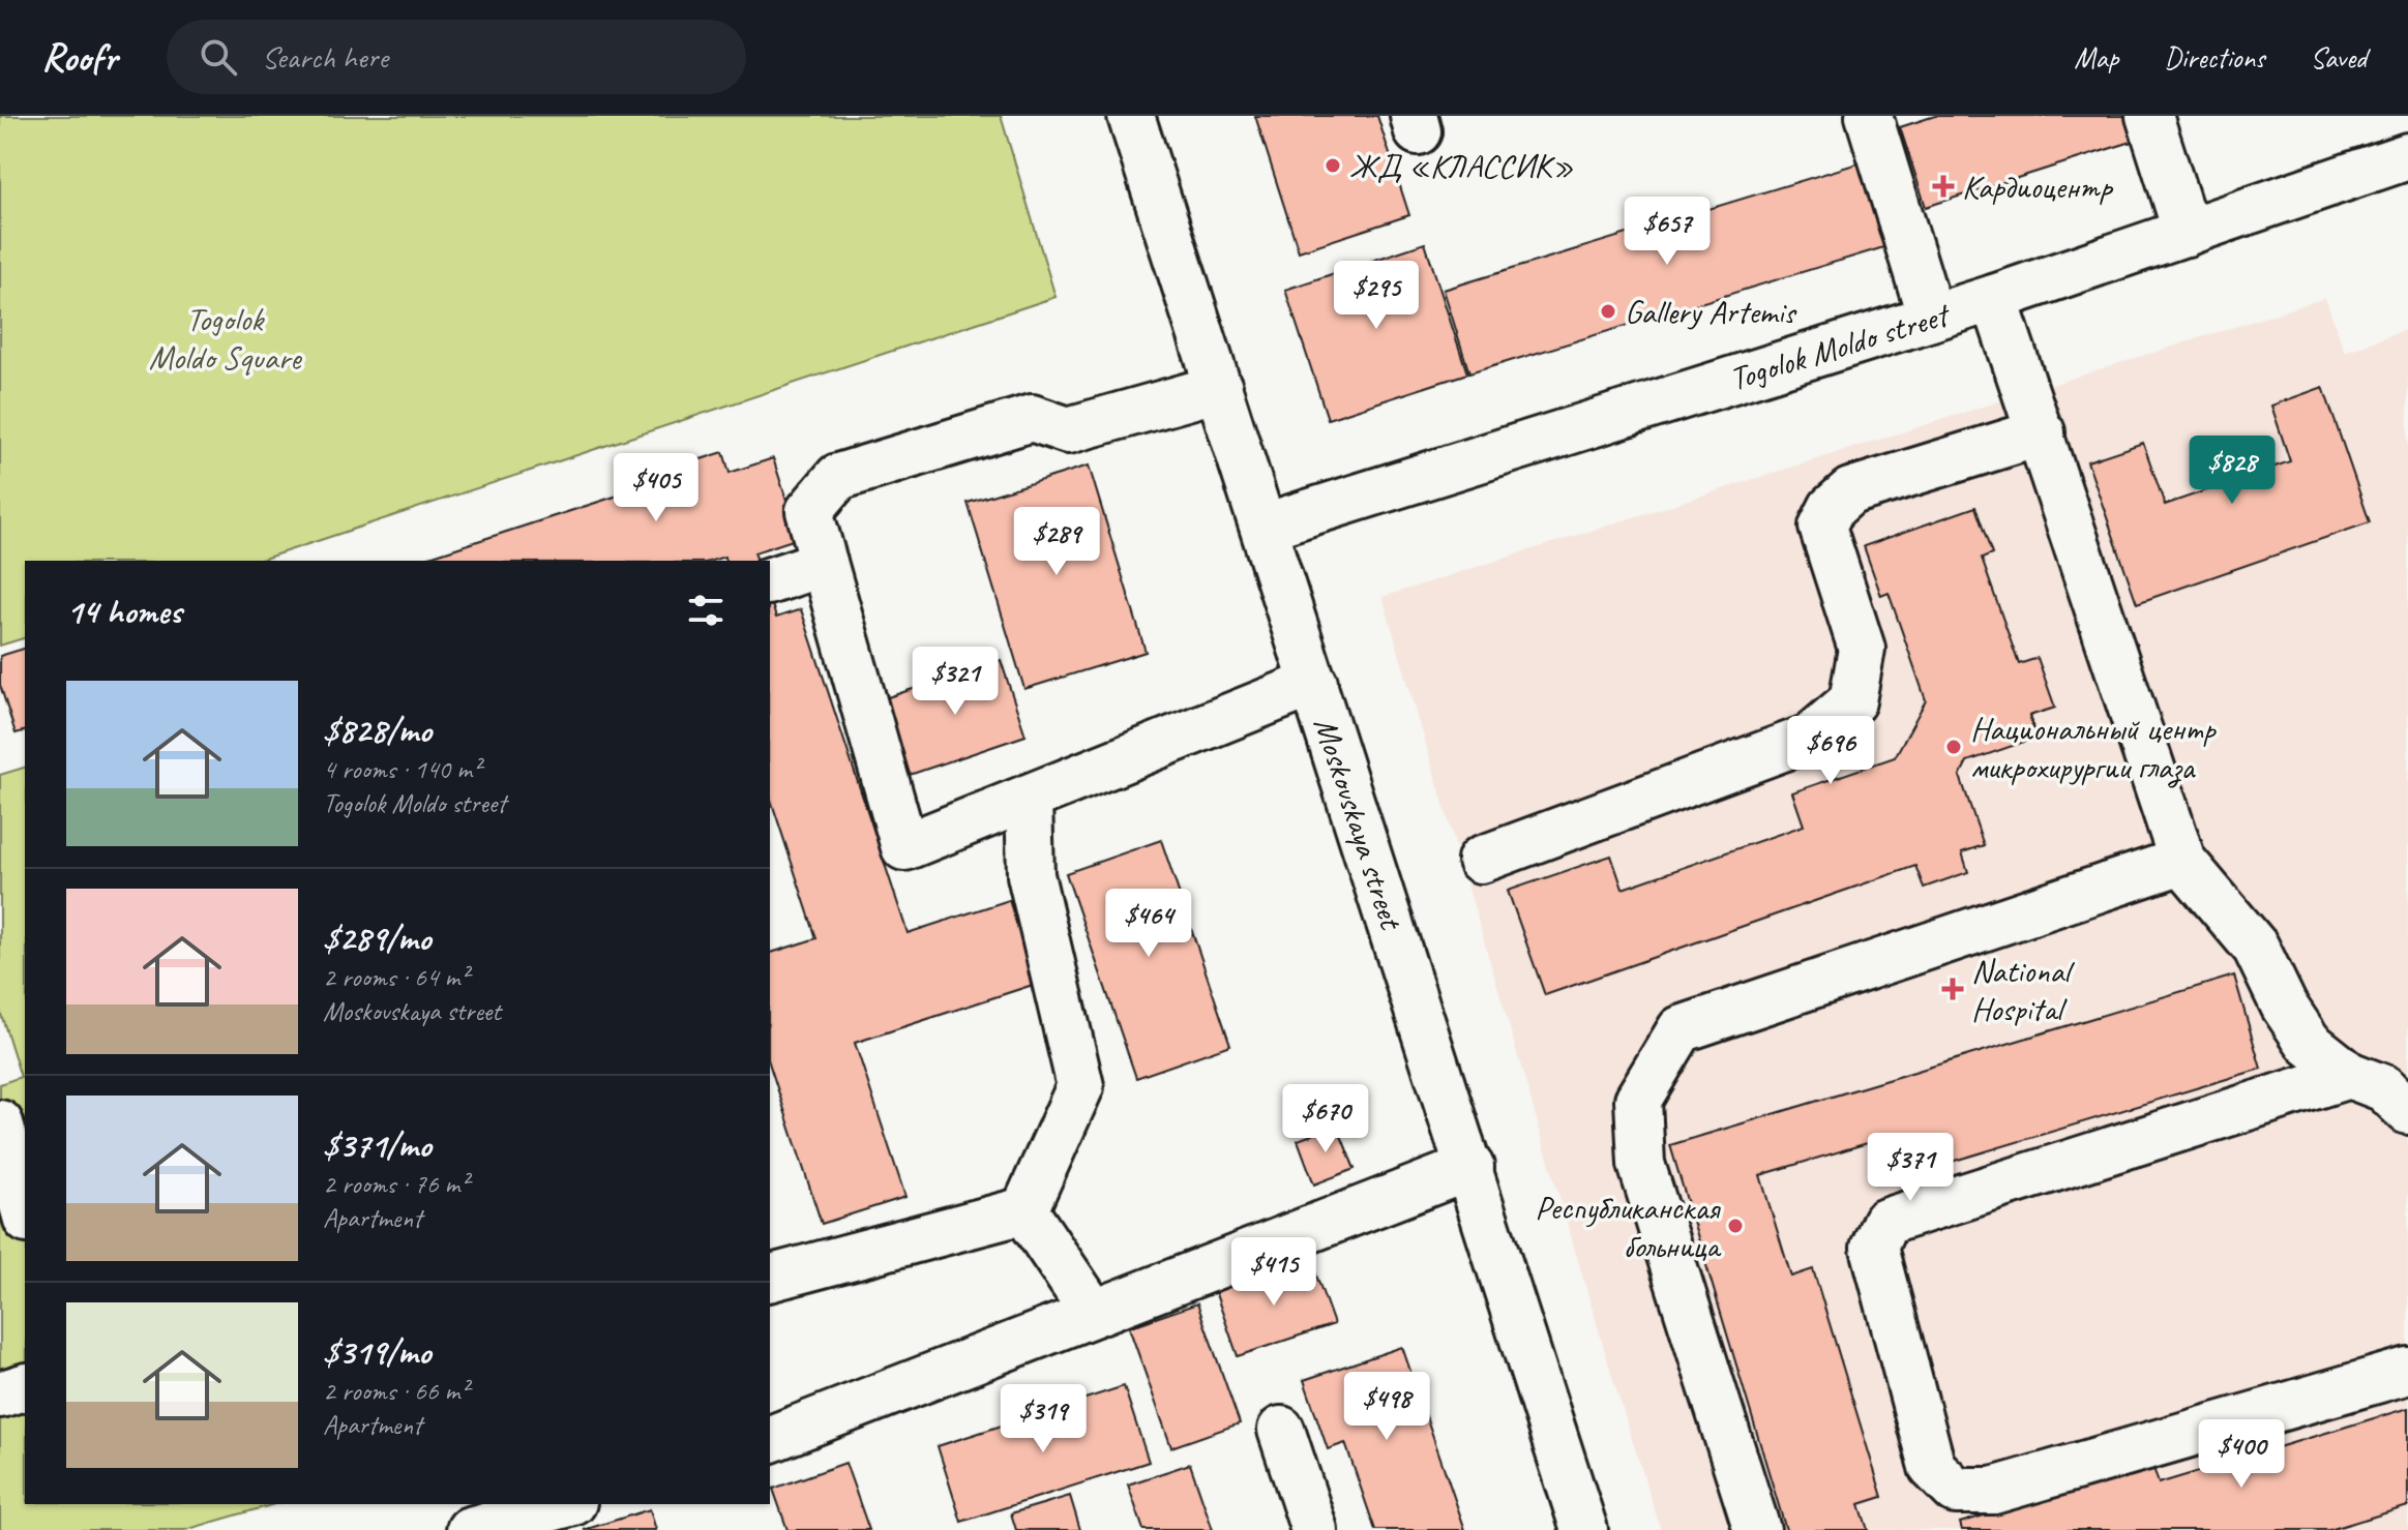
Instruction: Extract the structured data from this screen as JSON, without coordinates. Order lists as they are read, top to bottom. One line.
{"streets":{"main road":["Togolok Moldo street","Moskovskaya street"]},"crossings":[["Togolok Moldo street","Moskovskaya street"]],"parks":["Togolok Moldo Square"],"places":{"other":["ЖД «КЛАССИК»","Gallery Artemis","Национальный центр микрохирургии глаза","Республиканская больница"],"health":["Кардиоцентр","National Hospital"]},"page":{"header":"Roofr","search":"Search here","nav":["Map","Directions","Saved"],"price":["$657","$295","$828","$405","$289","$321","$696","$464","$670","$371","$415","$498","$319","$400"],"heading":"14 homes","list":[{"name":"$828/mo","note":"4 rooms · 140 m² · Togolok Moldo street"},{"name":"$289/mo","note":"2 rooms · 64 m² · Moskovskaya street"},{"name":"$371/mo","note":"2 rooms · 76 m² · Apartment"},{"name":"$319/mo","note":"2 rooms · 66 m² · Apartment"}]}}
